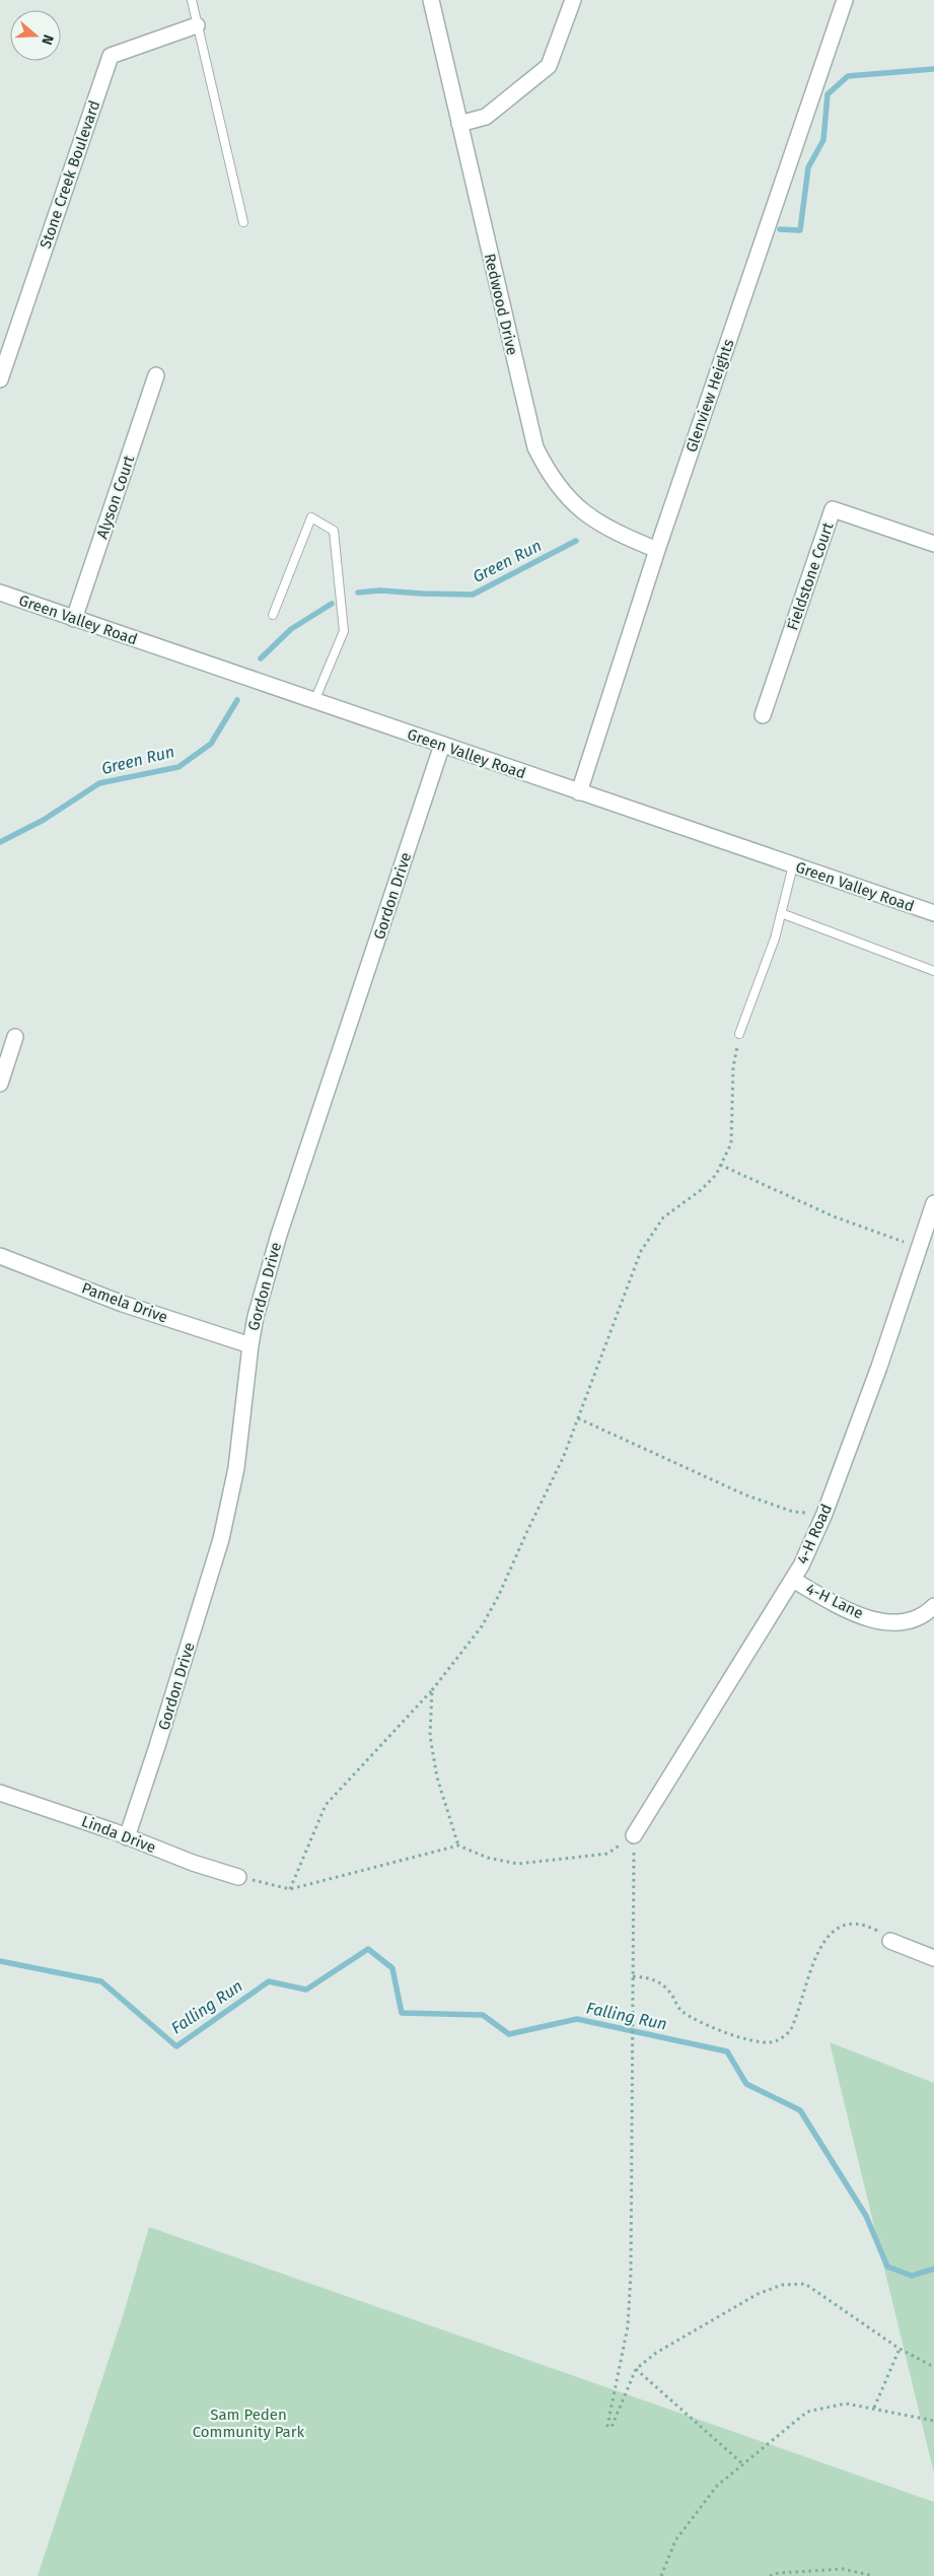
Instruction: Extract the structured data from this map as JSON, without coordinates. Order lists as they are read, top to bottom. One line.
{"streets":{"street":["Stone Creek Boulevard","Redwood Drive","Glenview Heights","Alyson Court","Fieldstone Court","Green Valley Road","Gordon Drive","Pamela Drive","4-H Road","4-H Lane","Linda Drive"]},"crossings":[["Redwood Drive","Glenview Heights"],["Glenview Heights","Green Valley Road"],["Alyson Court","Green Valley Road"],["Green Valley Road","Gordon Drive"],["Gordon Drive","Pamela Drive"],["Gordon Drive","Linda Drive"],["4-H Road","4-H Lane"]],"water":["Green Run","Falling Run"],"parks":["Sam Peden Community Park"],"north":"right"}
